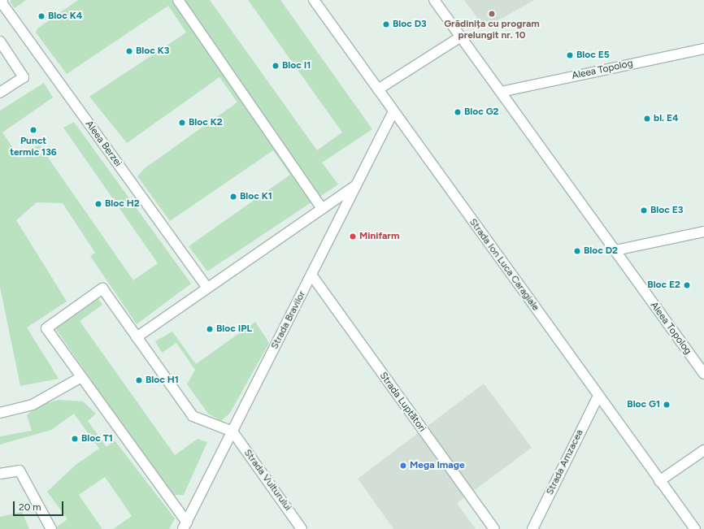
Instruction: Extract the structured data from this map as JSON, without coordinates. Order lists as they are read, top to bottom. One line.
{"streets":{"street":["Aleea Topolog","Aleea Berzei","Strada Ion Luca Caragiale","Strada Bravilor","Strada Luptători","Strada Amzacea","Strada Vulturului"]},"crossings":[["Strada Ion Luca Caragiale","Strada Bravilor"],["Strada Ion Luca Caragiale","Strada Amzacea"],["Strada Bravilor","Strada Luptători"],["Strada Bravilor","Strada Vulturului"]],"places":["Grădinița cu program prelungit nr. 10","Bloc K4","Bloc D3","Bloc K3","Bloc E5","Bloc I1","Bloc G2","bl. E4","Bloc K2","Punct termic 136","Bloc K1","Bloc H2","Bloc E3","Minifarm","Bloc D2","Bloc E2","Bloc IPL","Bloc H1","Bloc G1","Bloc T1","Mega Image"],"scale_bar":"20 m"}
